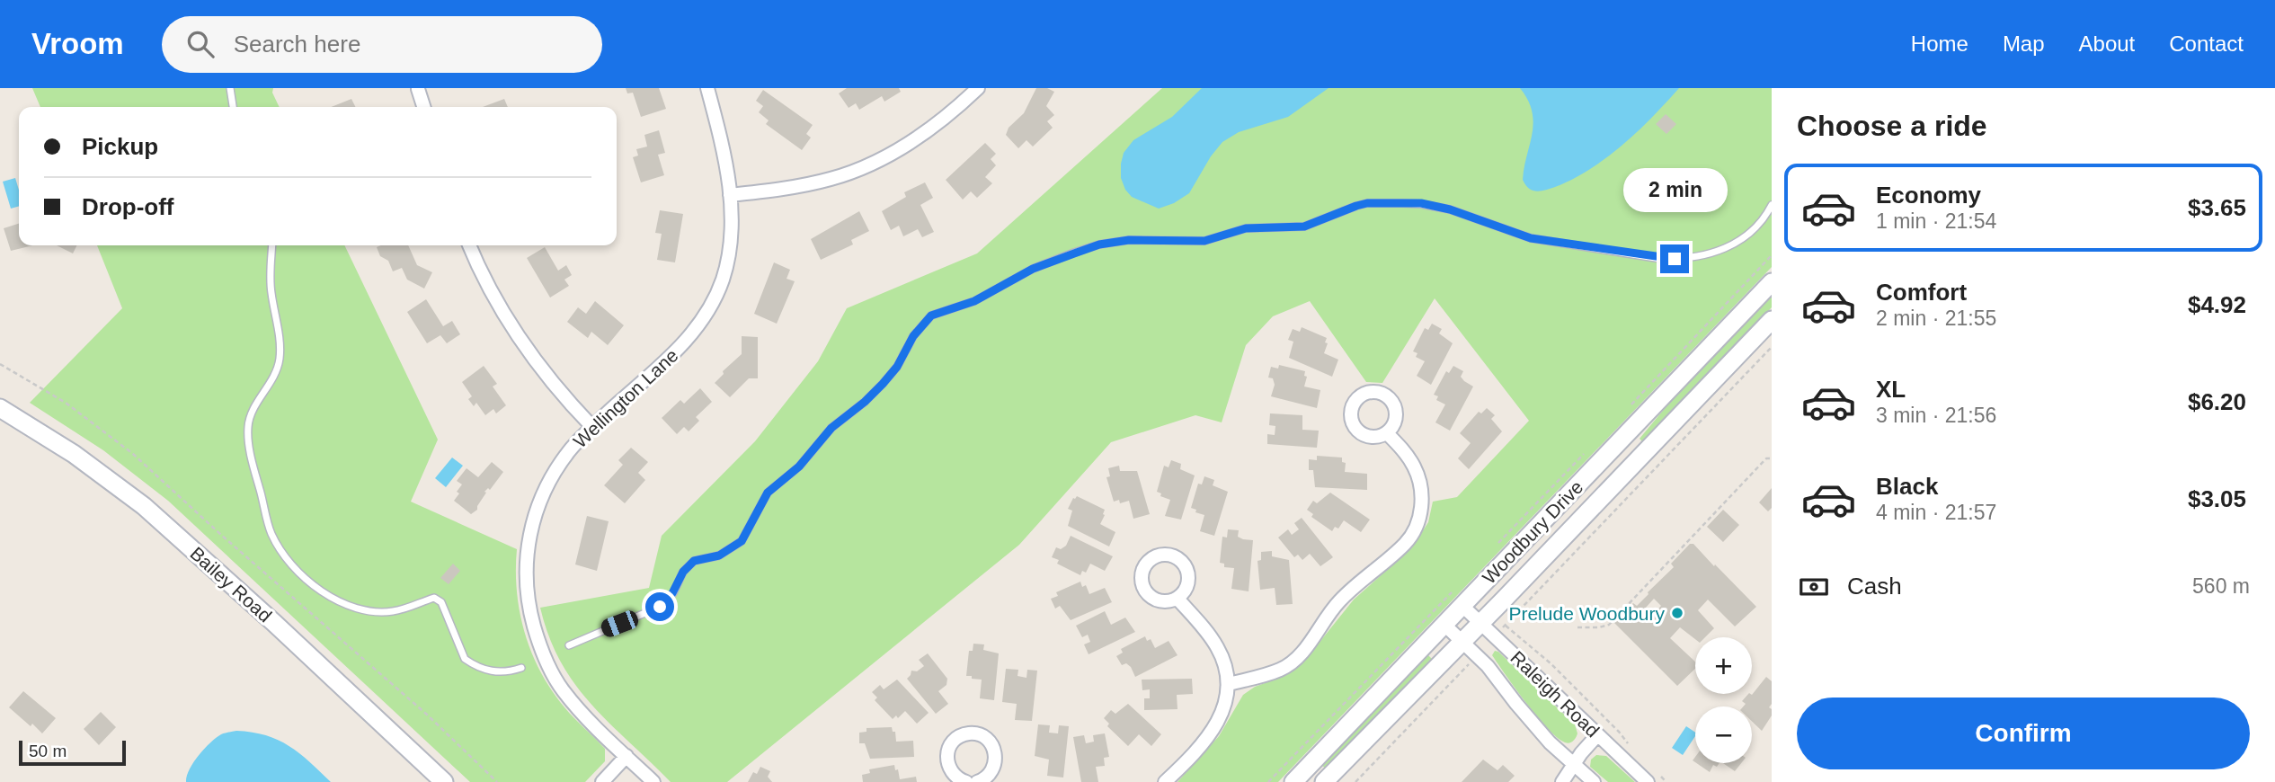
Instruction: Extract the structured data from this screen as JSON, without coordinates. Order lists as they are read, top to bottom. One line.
{"streets":{"main road":["Woodbury Drive","Bailey Road"],"street":["Wellington Lane","Raleigh Road"]},"crossings":[["Woodbury Drive","Raleigh Road"]],"places":["Prelude Woodbury"],"scale_bar":"50 m","page":{"header":"Vroom","search":"Search here","nav":["Home","Map","About","Contact"],"heading":"Choose a ride","banner":["Pickup","Drop-off"],"list":[{"name":"Economy","note":"1 min · 21:54","value":"$3.65"},{"name":"Comfort","note":"2 min · 21:55","value":"$4.92"},{"name":"XL","note":"3 min · 21:56","value":"$6.20"},{"name":"Black","note":"4 min · 21:57","value":"$3.05"}],"bubble":"2 min","pay":["Cash","560 m"],"map_buttons":["+","−"],"buttons":"Confirm","scale":"50 m"}}
